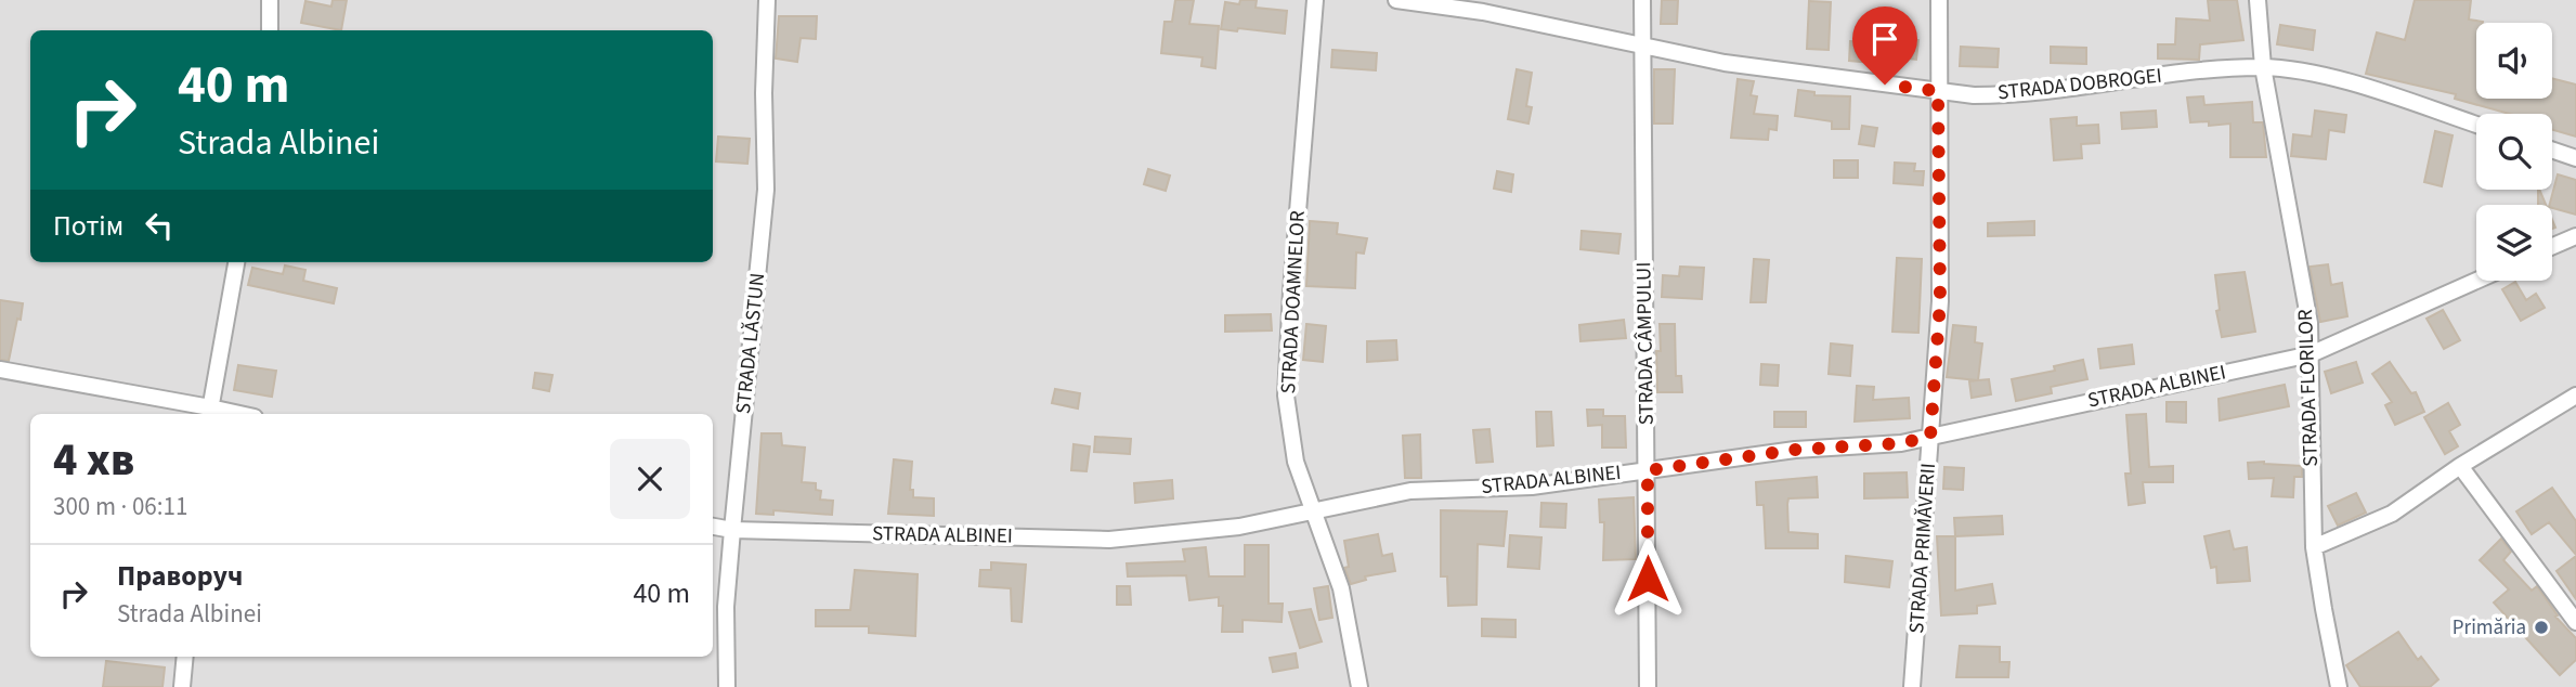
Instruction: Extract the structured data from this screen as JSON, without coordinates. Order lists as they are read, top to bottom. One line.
{"streets":{"street":["STRADA DOBROGEI","STRADA DOAMNELOR","STRADA LĂSTUN","STRADA CÂMPULUI","STRADA ALBINEI","STRADA FLORILOR","STRADA PRIMĂVERII"]},"crossings":[["STRADA DOBROGEI","STRADA CÂMPULUI"],["STRADA DOBROGEI","STRADA FLORILOR"],["STRADA DOBROGEI","STRADA PRIMĂVERII"],["STRADA DOAMNELOR","STRADA ALBINEI"],["STRADA LĂSTUN","STRADA ALBINEI"],["STRADA CÂMPULUI","STRADA ALBINEI"],["STRADA ALBINEI","STRADA FLORILOR"],["STRADA ALBINEI","STRADA PRIMĂVERII"]],"places":["Primăria"],"page":{"turn":["40 m","Strada Albinei"],"then":"Потім","heading":["4 хв","300 m · 06:11"],"list":[{"name":"Праворуч","note":"Strada Albinei","value":"40 m"}]}}
